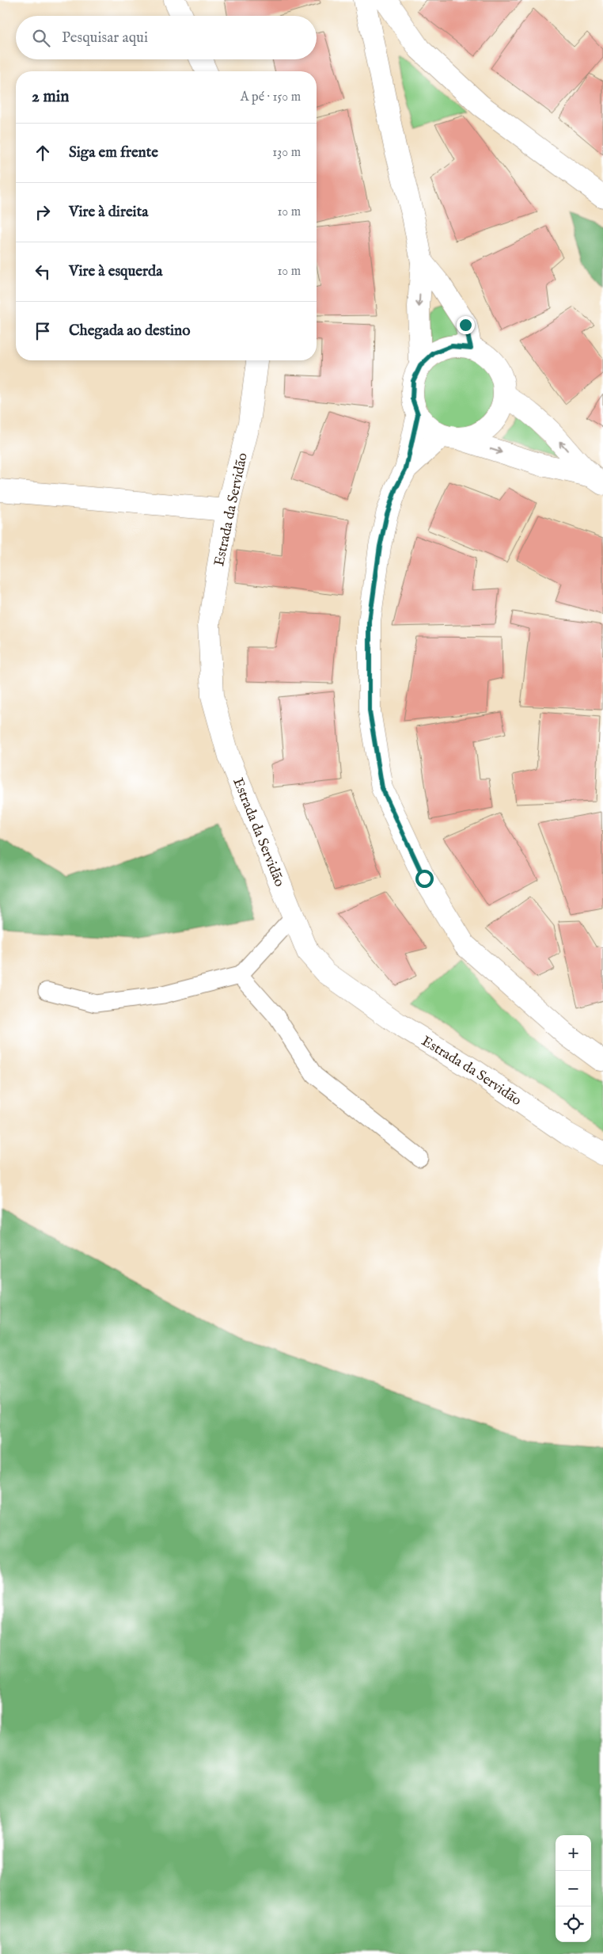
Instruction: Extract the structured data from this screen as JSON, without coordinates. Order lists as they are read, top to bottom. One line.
{"streets":{"street":["Estrada da Servidão"]},"page":{"search":"Pesquisar aqui","heading":["2 min","A pé · 150 m"],"list":[["Siga em frente","130 m"],["Vire à direita","10 m"],["Vire à esquerda","10 m"],"Chegada ao destino"],"map_buttons":["+","−"]}}
